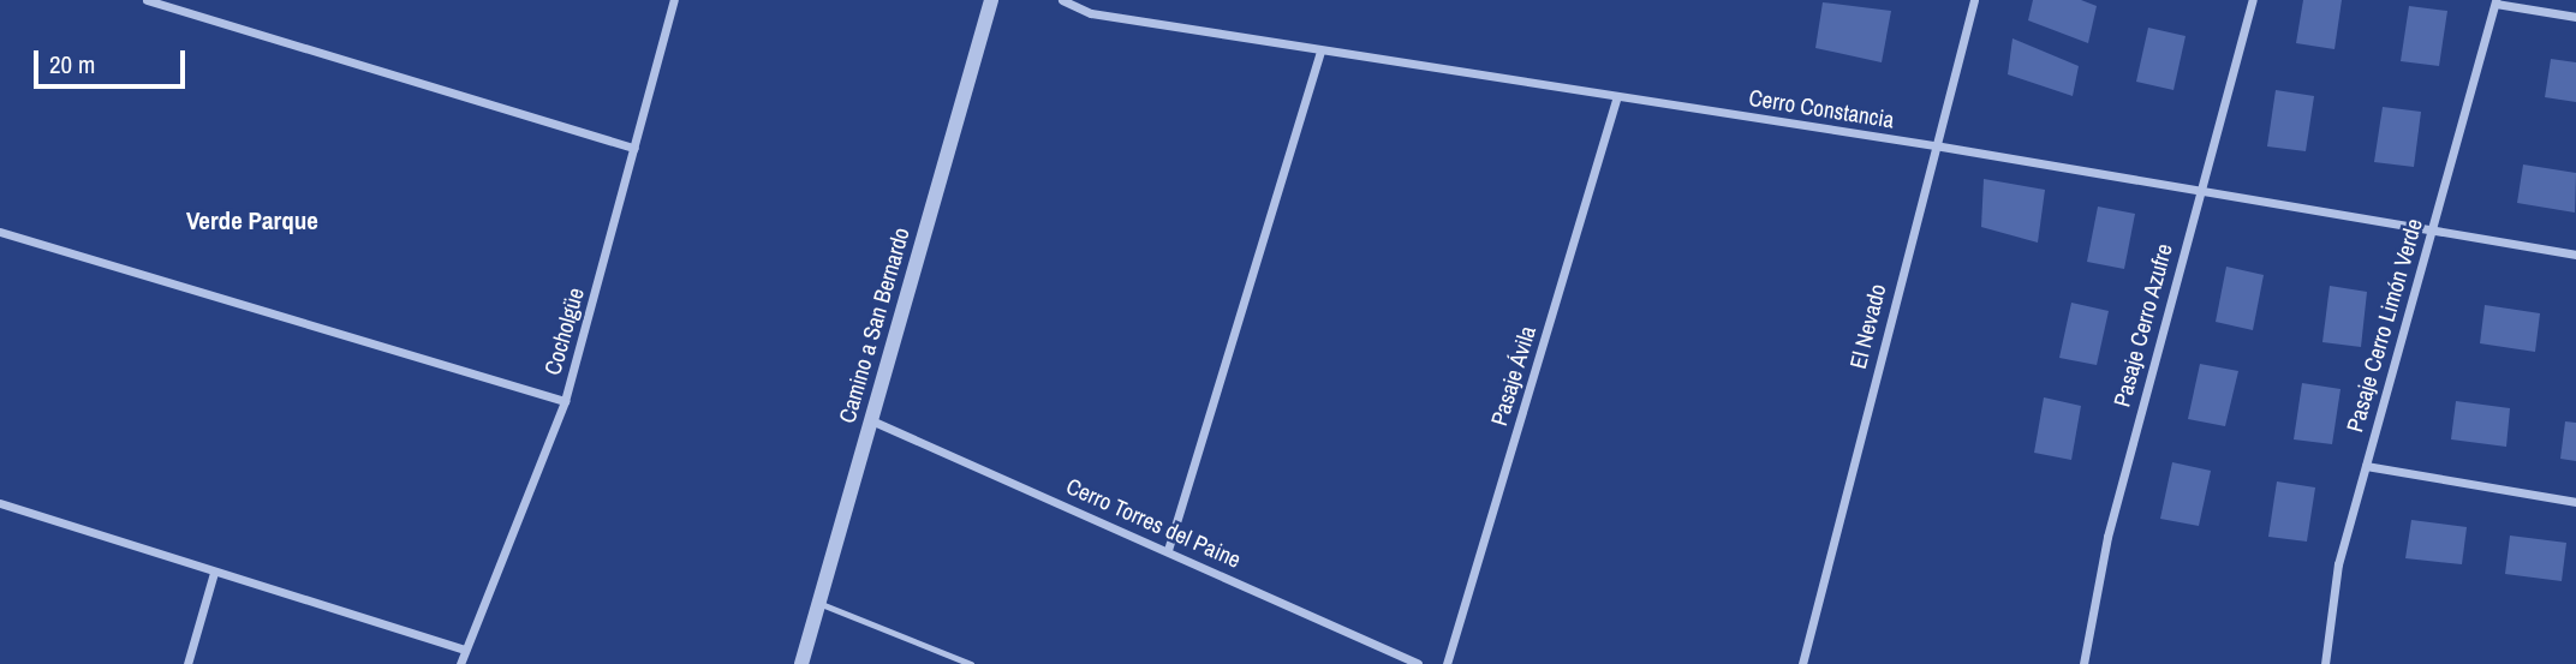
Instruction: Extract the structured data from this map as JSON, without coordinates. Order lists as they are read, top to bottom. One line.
{"streets":{"street":["Cerro Constancia","Camino a San Bernardo","Pasaje Cerro Azufre","Pasaje Cerro Limón Verde","El Nevado","Cocholgüe","Pasaje Ávila","Cerro Torres del Paine"]},"crossings":[["Cerro Constancia","Pasaje Cerro Azufre"],["Cerro Constancia","Pasaje Cerro Limón Verde"],["Cerro Constancia","El Nevado"],["Cerro Constancia","Pasaje Ávila"],["Camino a San Bernardo","Cerro Torres del Paine"]],"districts":["Verde Parque"],"scale_bar":"20 m"}
